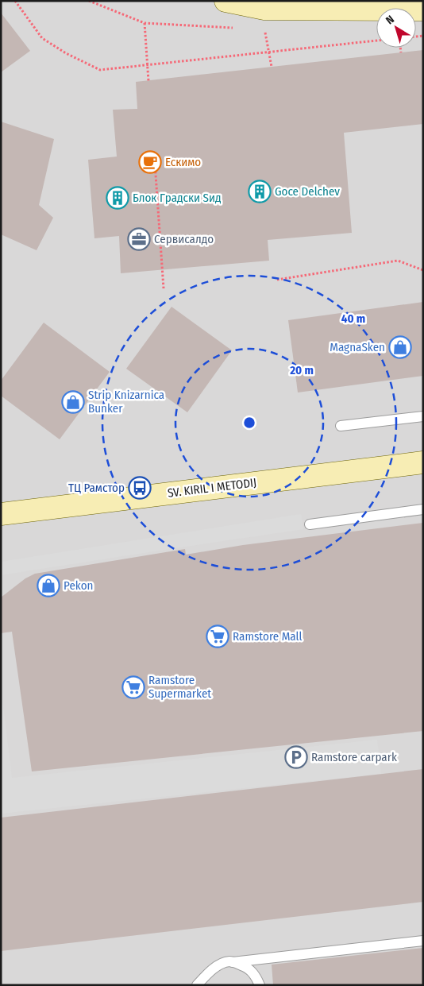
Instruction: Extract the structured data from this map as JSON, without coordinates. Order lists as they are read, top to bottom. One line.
{"streets":{"street":["SV. KIRIL I METODIJ"]},"places":{"cafe":["Ескимо"],"building":["Goce Delchev","Блок Градски Sид"],"office":["Сервисалдо"],"shop":["MagnaSken","Strip Knizarnica Bunker","Pekon"],"bus stop":["ТЦ Рамстор"],"supermarket":["Ramstore Mall","Ramstore Supermarket"],"parking":["Ramstore carpark"]},"north":"top left","rings":["40 m","20 m"]}
